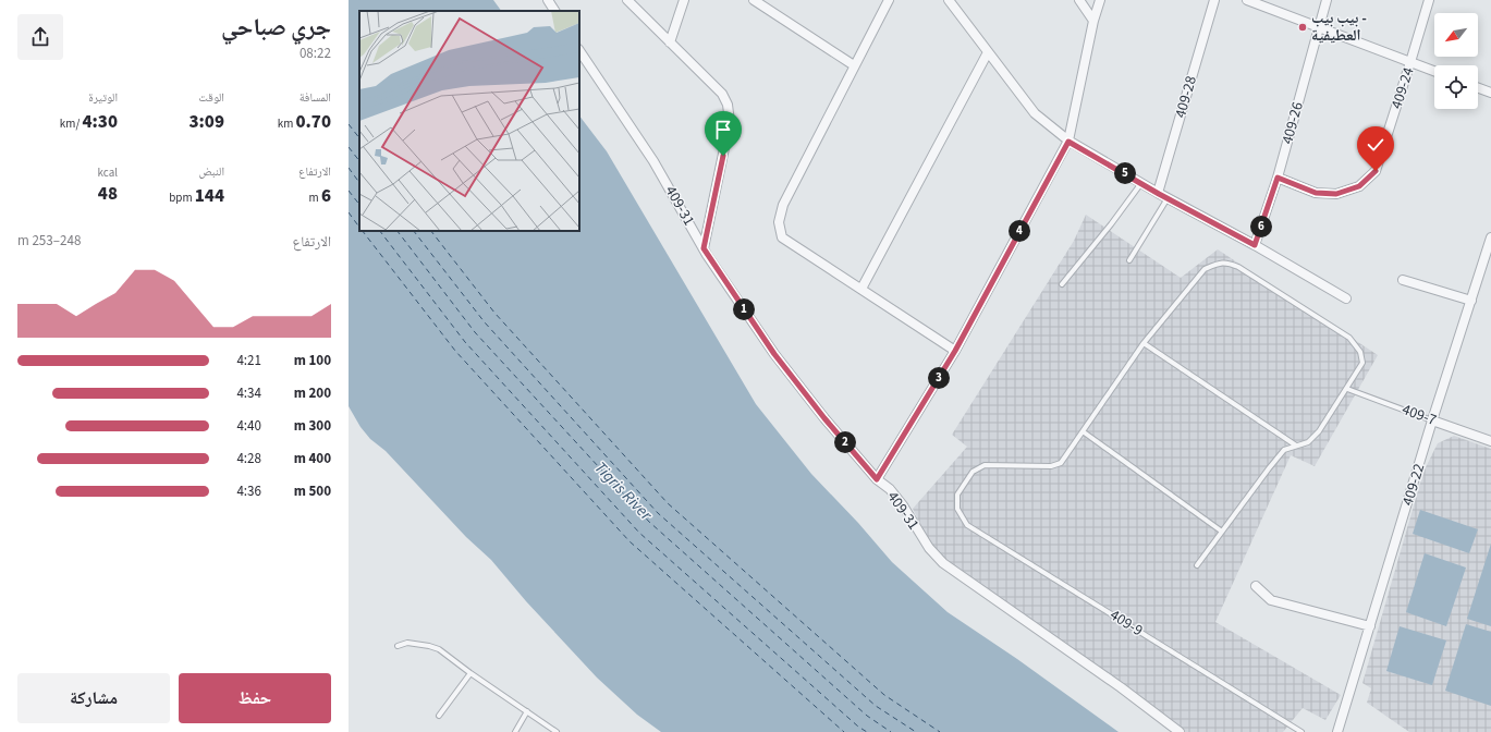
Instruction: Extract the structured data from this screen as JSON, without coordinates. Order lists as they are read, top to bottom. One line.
{"streets":{"street":["409-24","409-28","409-26","409-31","409-7","409-22"],"lane":["409-9"]},"crossings":[["409-24","409-26"],["409-7","409-22"]],"water":["Tigris River"],"places":["بيب بيب - العطيفية"],"north":"bottom left","page":{"heading":["جري صباحي","08:22"],"stats":[["المسافة","0.70 km"],["الوقت","3:09"],["الوتيرة","4:30 /km"],["الارتفاع","6 m"],["النبض","144 bpm"],["kcal","48"]],"pins":["5","6","4","1","3","2"],"chart":["الارتفاع","248–253 m"],"list":[{"name":"100 m","note":"4:21"},{"name":"200 m","note":"4:34"},{"name":"300 m","note":"4:40"},{"name":"400 m","note":"4:28"},{"name":"500 m","note":"4:36"}],"buttons":["حفظ","مشاركة"]}}
